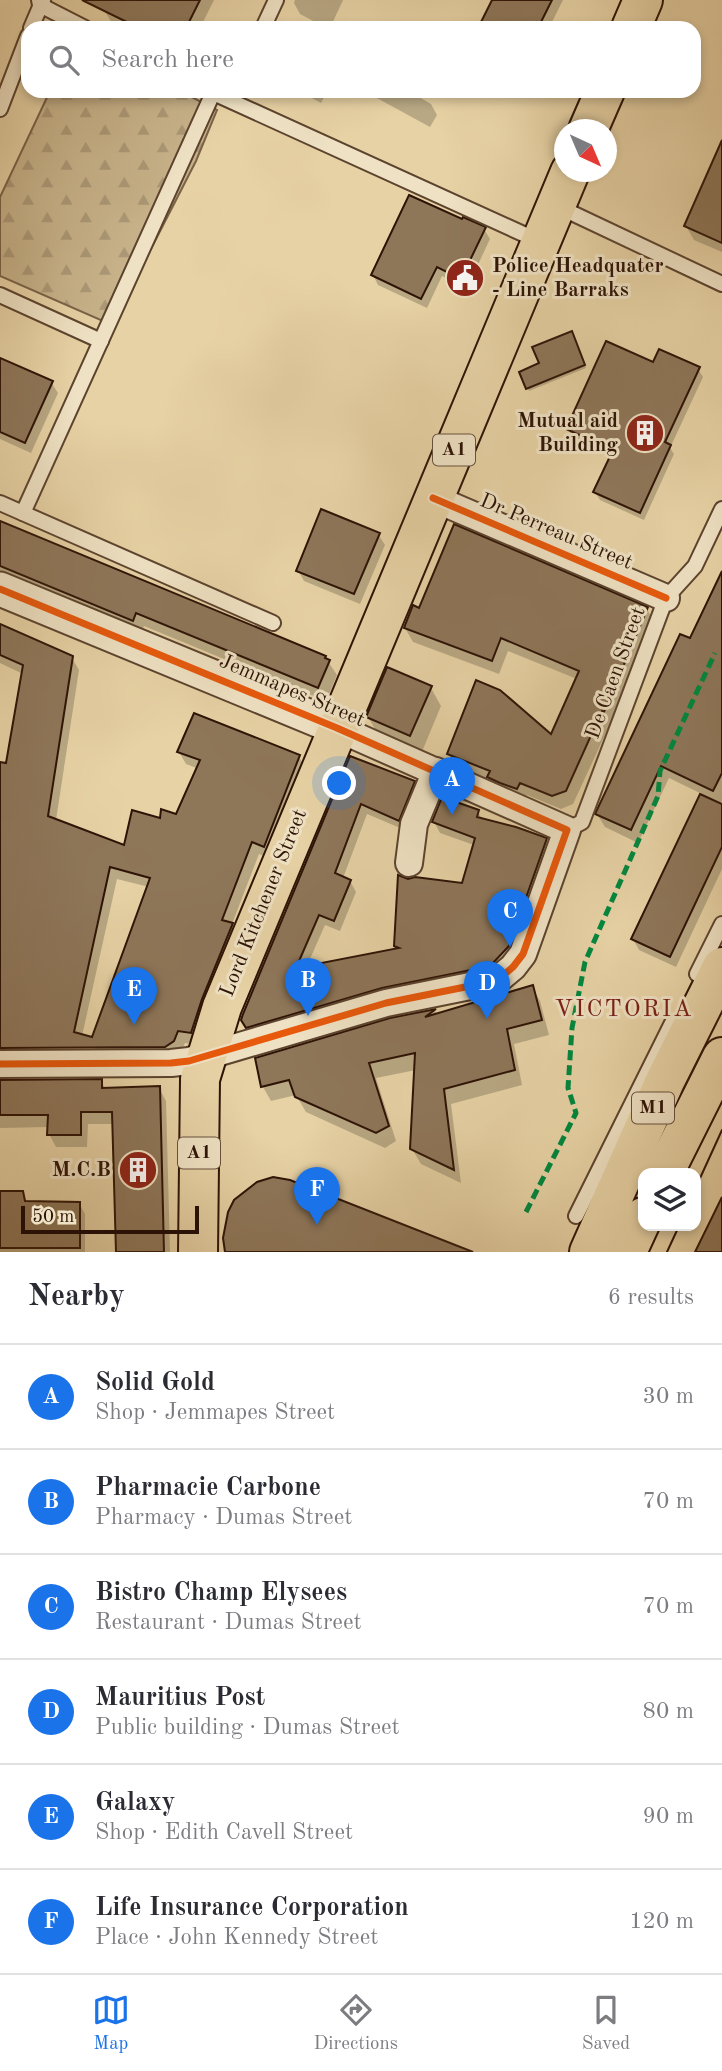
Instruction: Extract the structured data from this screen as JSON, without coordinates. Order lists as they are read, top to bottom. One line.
{"streets":{"main road":["A1","Lord Kitchener Street","M1"],"street":["Dr Perreau Street","Jemmapes Street"],"lane":["De Caen Street"]},"crossings":[["A1","Lord Kitchener Street"],["Dr Perreau Street","De Caen Street"],["Dr Perreau Street","Lord Kitchener Street"],["De Caen Street","Jemmapes Street"],["Jemmapes Street","Lord Kitchener Street"]],"districts":["VICTORIA"],"places":{"public building":["Police Headquater - Line Barraks"],"building":["Mutual aid Building","M.C.B"]},"scale_bar":"50 m","north":"bottom right","page":{"search":"Search here","pins":["A","C","B","D","E","F"],"scale":"50 m","heading":["Nearby","6 results"],"list":[{"mark":"A","name":"Solid Gold","note":"Shop · Jemmapes Street","value":"30 m"},{"mark":"B","name":"Pharmacie Carbone","note":"Pharmacy · Dumas Street","value":"70 m"},{"mark":"C","name":"Bistro Champ Elysees","note":"Restaurant · Dumas Street","value":"70 m"},{"mark":"D","name":"Mauritius Post","note":"Public building · Dumas Street","value":"80 m"},{"mark":"E","name":"Galaxy","note":"Shop · Edith Cavell Street","value":"90 m"},{"mark":"F","name":"Life Insurance Corporation","note":"Place · John Kennedy Street","value":"120 m"}],"nav":["Map","Directions","Saved"]}}
